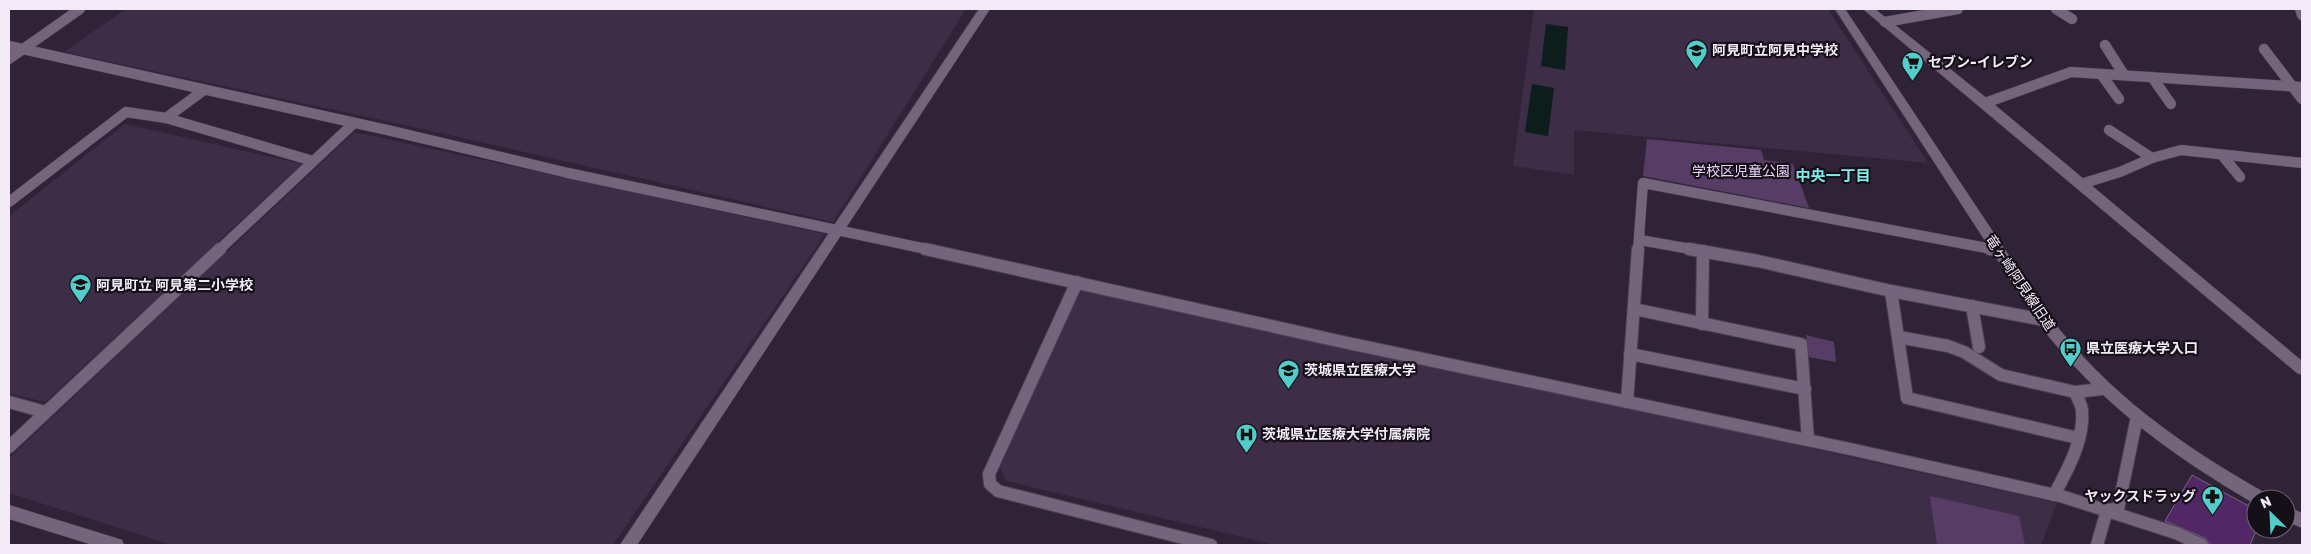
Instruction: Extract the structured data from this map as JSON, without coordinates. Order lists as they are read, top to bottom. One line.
{"streets":{"street":["竜ヶ崎阿見線旧道"]},"districts":["中央一丁目"],"parks":["学校区児童公園"],"places":{"school or university":["阿見町立阿見中学校","阿見町立 阿見第二小学校","茨城県立医療大学"],"supermarket":["セブン-イレブン"],"bus stop":["県立医療大学入口"],"hospital":["茨城県立医療大学付属病院"],"pharmacy":["ヤックスドラッグ"]},"north":"top left"}
